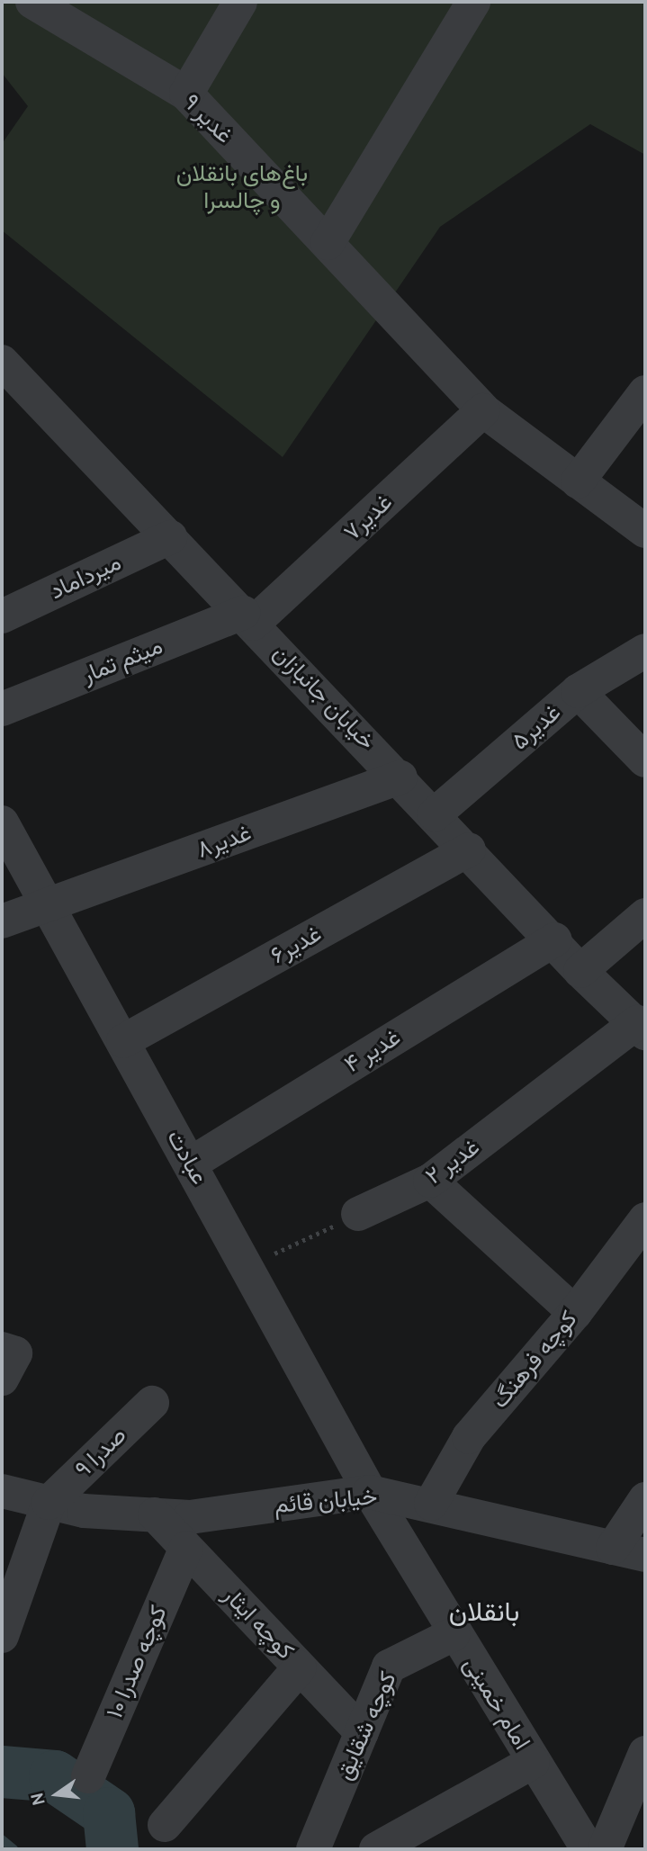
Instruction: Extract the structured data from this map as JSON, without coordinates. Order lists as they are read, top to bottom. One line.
{"streets":{"street":["غدیر ۹","غدیر۷","میرداماد","میثم تمار","خیابان جانبازان","غدیر۵","غدیر۸","غدیر۶","غدیر ۴","عبادت","غدیر ۲","کوچه فرهنگ","صدرا ۹","خیابان قائم","کوچه ایثار","کوچه صدرا ۱۰","امام خمینی","کوچه شقایق"]},"crossings":[["غدیر ۹","غدیر۷"],["غدیر۷","میثم تمار"],["غدیر۷","خیابان جانبازان"],["میرداماد","خیابان جانبازان"],["میثم تمار","خیابان جانبازان"],["خیابان جانبازان","غدیر۵"],["خیابان جانبازان","غدیر۸"],["خیابان جانبازان","غدیر۶"],["خیابان جانبازان","غدیر ۴"],["خیابان جانبازان","غدیر ۲"],["غدیر۸","عبادت"],["غدیر۶","عبادت"],["غدیر ۴","عبادت"],["عبادت","خیابان قائم"],["عبادت","امام خمینی"],["کوچه فرهنگ","خیابان قائم"],["صدرا ۹","خیابان قائم"],["خیابان قائم","کوچه ایثار"],["خیابان قائم","امام خمینی"],["کوچه ایثار","کوچه صدرا ۱۰"],["کوچه ایثار","کوچه شقایق"],["امام خمینی","کوچه شقایق"]],"districts":["بانقلان"],"parks":["باغ‌های بانقلان و چالسرا"],"north":"left"}
